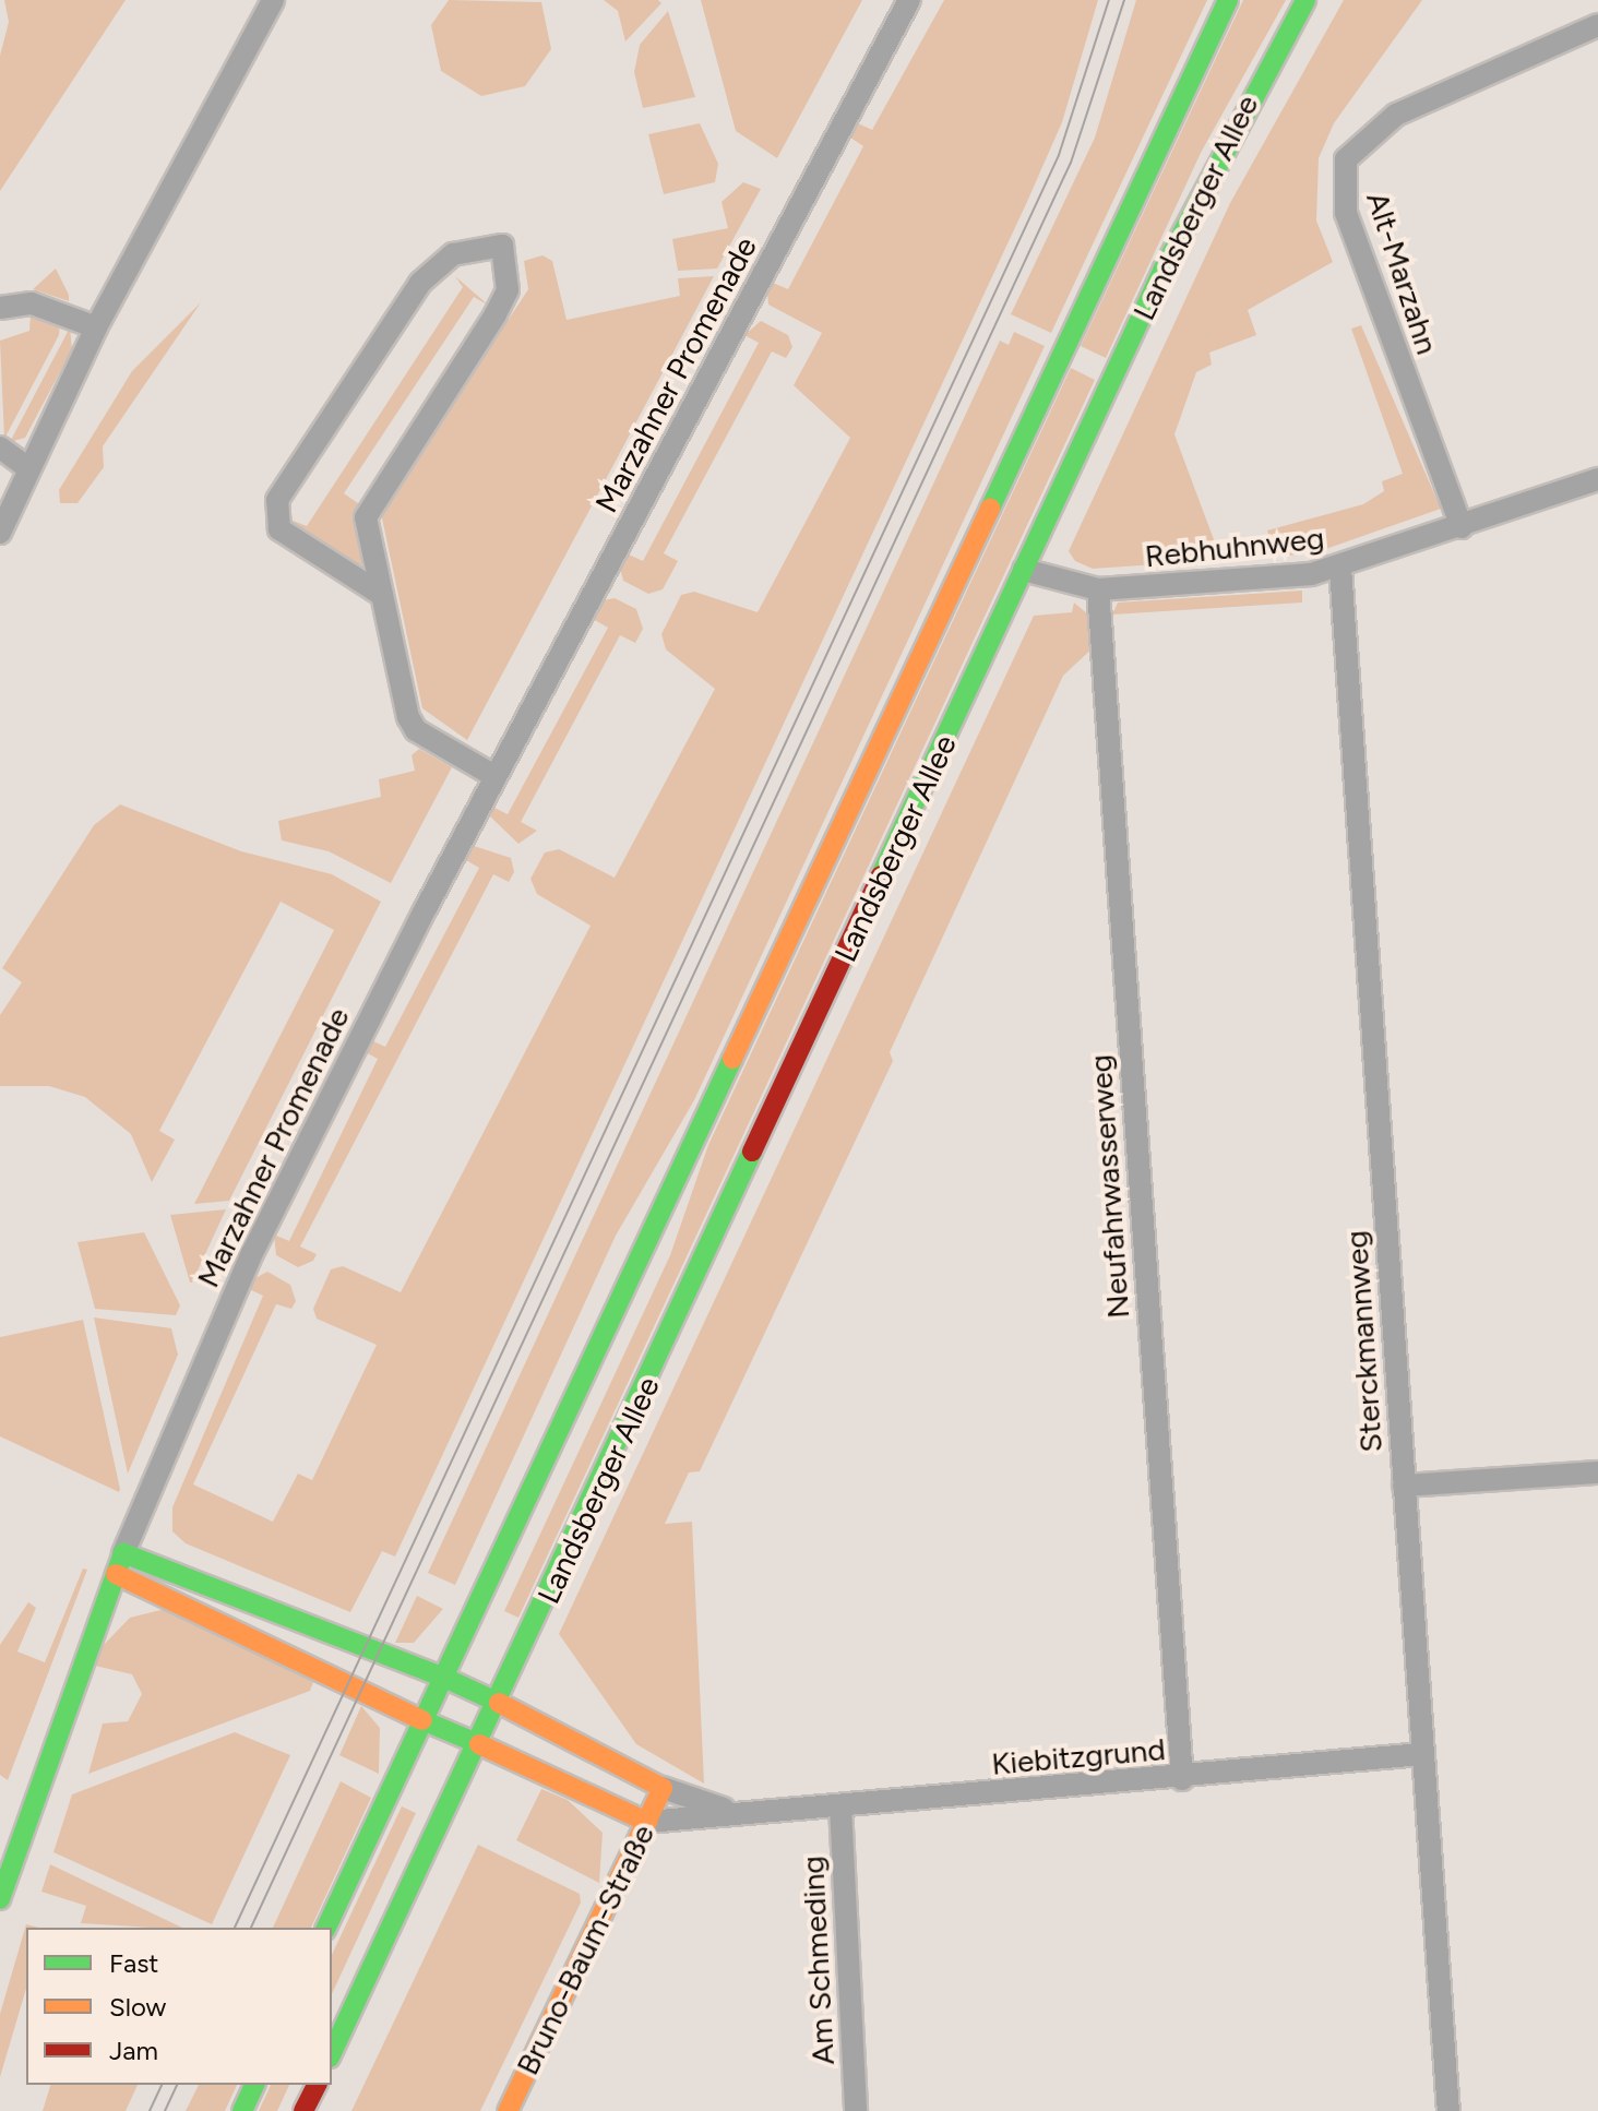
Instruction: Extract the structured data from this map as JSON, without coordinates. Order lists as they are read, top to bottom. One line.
{"streets":{"main road":["Landsberger Allee","Marzahner Promenade","Kiebitzgrund","Bruno-Baum-Straße"],"street":["Alt-Marzahn","Rebhuhnweg","Neufahrwasserweg","Sterckmannweg","Am Schmeding"]},"crossings":[["Landsberger Allee","Rebhuhnweg"],["Landsberger Allee","Kiebitzgrund"],["Alt-Marzahn","Rebhuhnweg"],["Rebhuhnweg","Neufahrwasserweg"],["Rebhuhnweg","Sterckmannweg"],["Neufahrwasserweg","Kiebitzgrund"],["Sterckmannweg","Kiebitzgrund"],["Kiebitzgrund","Bruno-Baum-Straße"],["Kiebitzgrund","Am Schmeding"]],"legend":["Fast","Slow","Jam"]}
